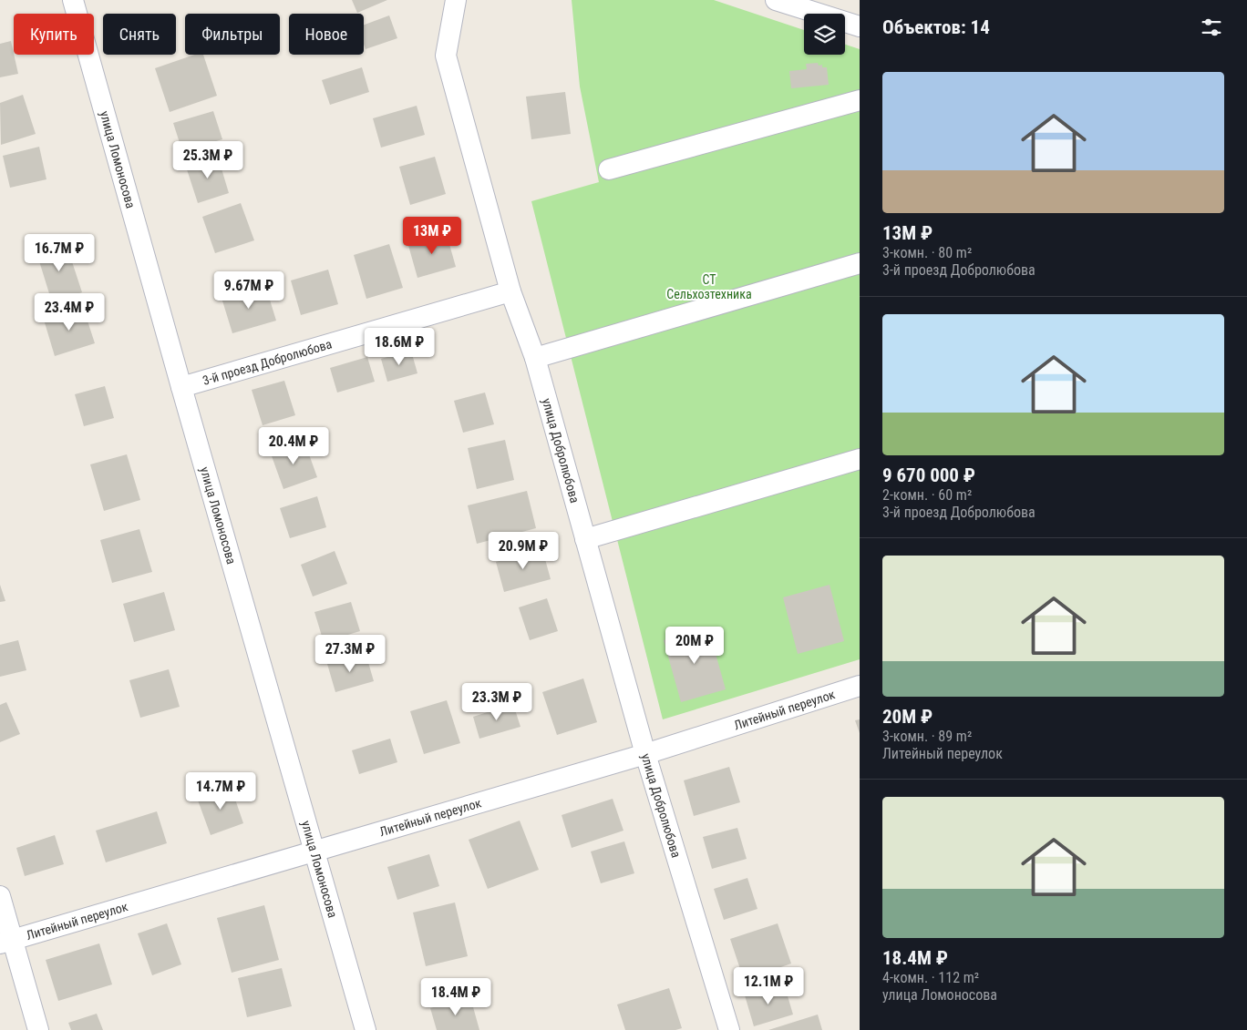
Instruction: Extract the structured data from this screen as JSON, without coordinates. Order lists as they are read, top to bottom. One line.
{"streets":{"street":["улица Ломоносова","3-й проезд Добролюбова","улица Добролюбова","Литейный переулок"]},"crossings":[["улица Ломоносова","3-й проезд Добролюбова"],["улица Ломоносова","Литейный переулок"],["3-й проезд Добролюбова","улица Добролюбова"],["улица Добролюбова","Литейный переулок"]],"parks":["СТ Сельхозтехника"],"page":{"heading":"Объектов: 14","chip":["Купить","Снять","Фильтры","Новое"],"list":[{"name":"13M ₽","note":"3-комн. · 80 m² · 3-й проезд Добролюбова"},{"name":"9 670 000 ₽","note":"2-комн. · 60 m² · 3-й проезд Добролюбова"},{"name":"20M ₽","note":"3-комн. · 89 m² · Литейный переулок"},{"name":"18.4M ₽","note":"4-комн. · 112 m² · улица Ломоносова"}],"price":["25.3M ₽","13M ₽","16.7M ₽","9.67M ₽","23.4M ₽","18.6M ₽","20.4M ₽","20.9M ₽","20M ₽","27.3M ₽","23.3M ₽","14.7M ₽","12.1M ₽","18.4M ₽"]}}
